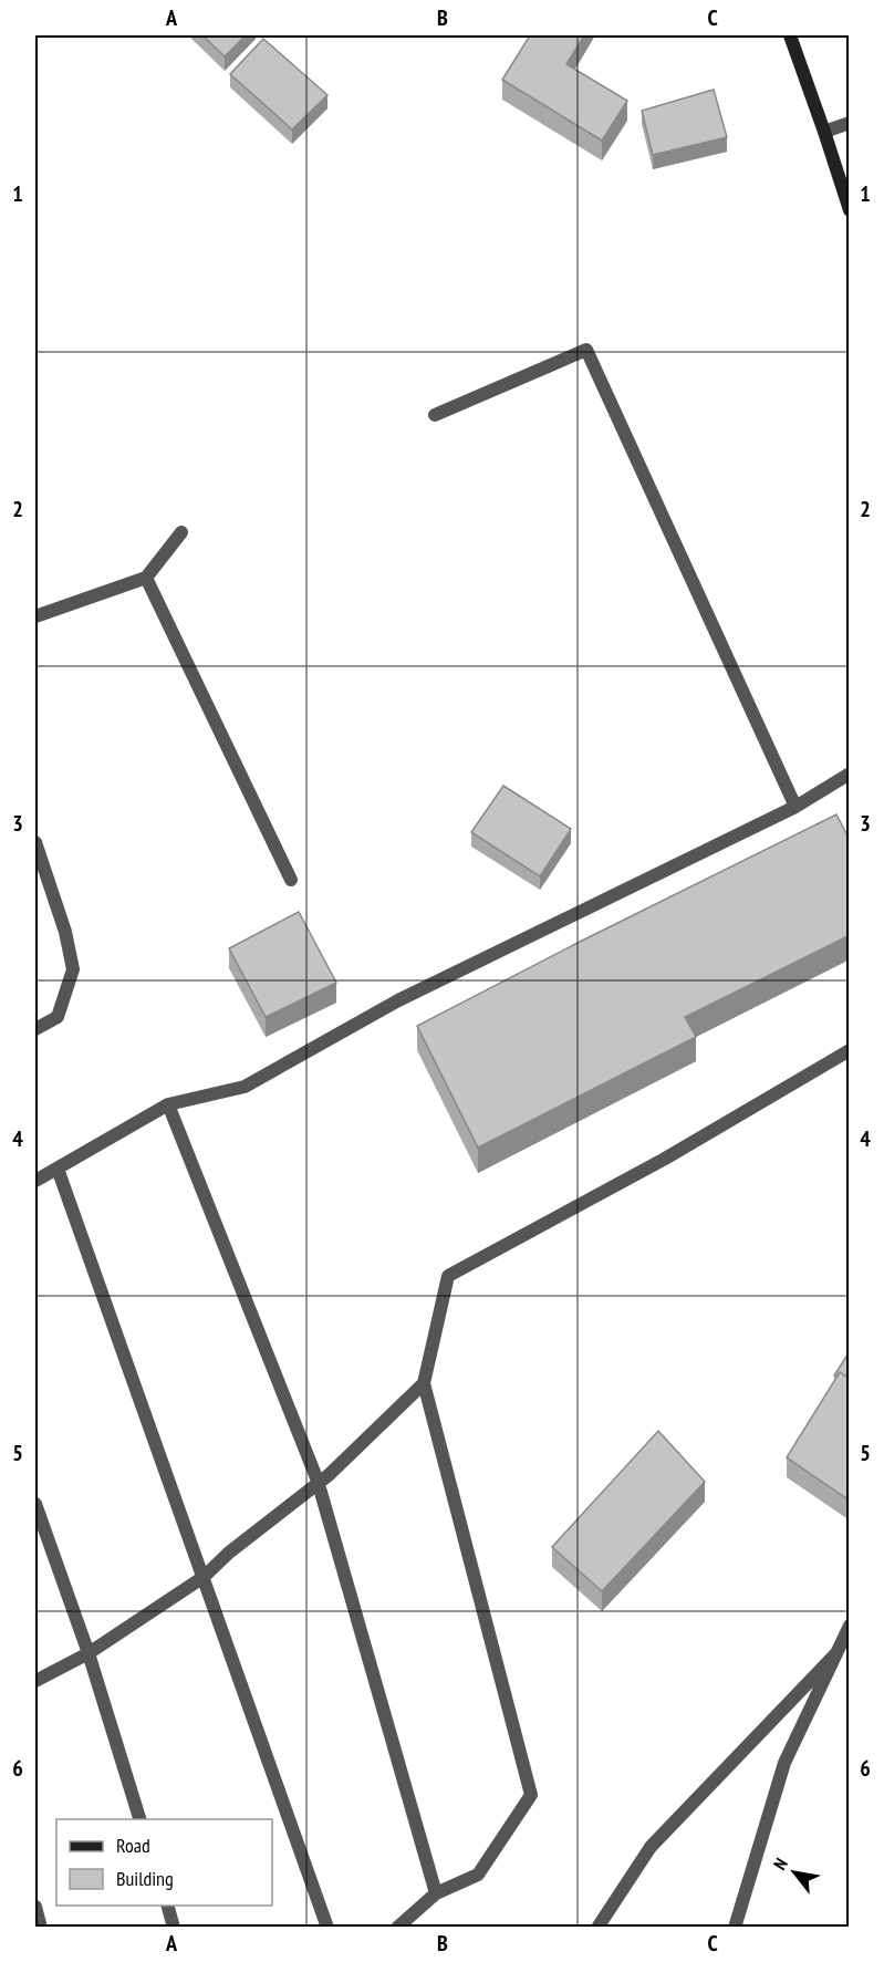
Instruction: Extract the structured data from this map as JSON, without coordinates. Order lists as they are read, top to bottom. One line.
{"legend":["Road","Building"],"north":"top left","grid":{"columns":["A","B","C"],"rows":["1","2","3","4","5","6"]}}
